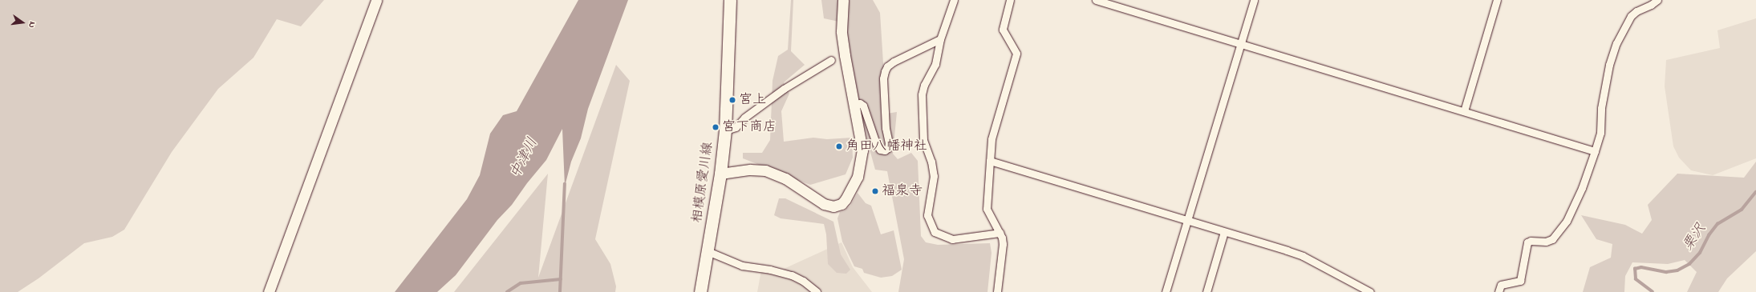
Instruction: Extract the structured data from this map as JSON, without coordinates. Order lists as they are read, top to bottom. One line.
{"streets":{"main road":["相模原愛川線"]},"water":["中津川","栗沢"],"places":["宮上","宮下商店","角田八幡神社","福泉寺"],"north":"right"}
